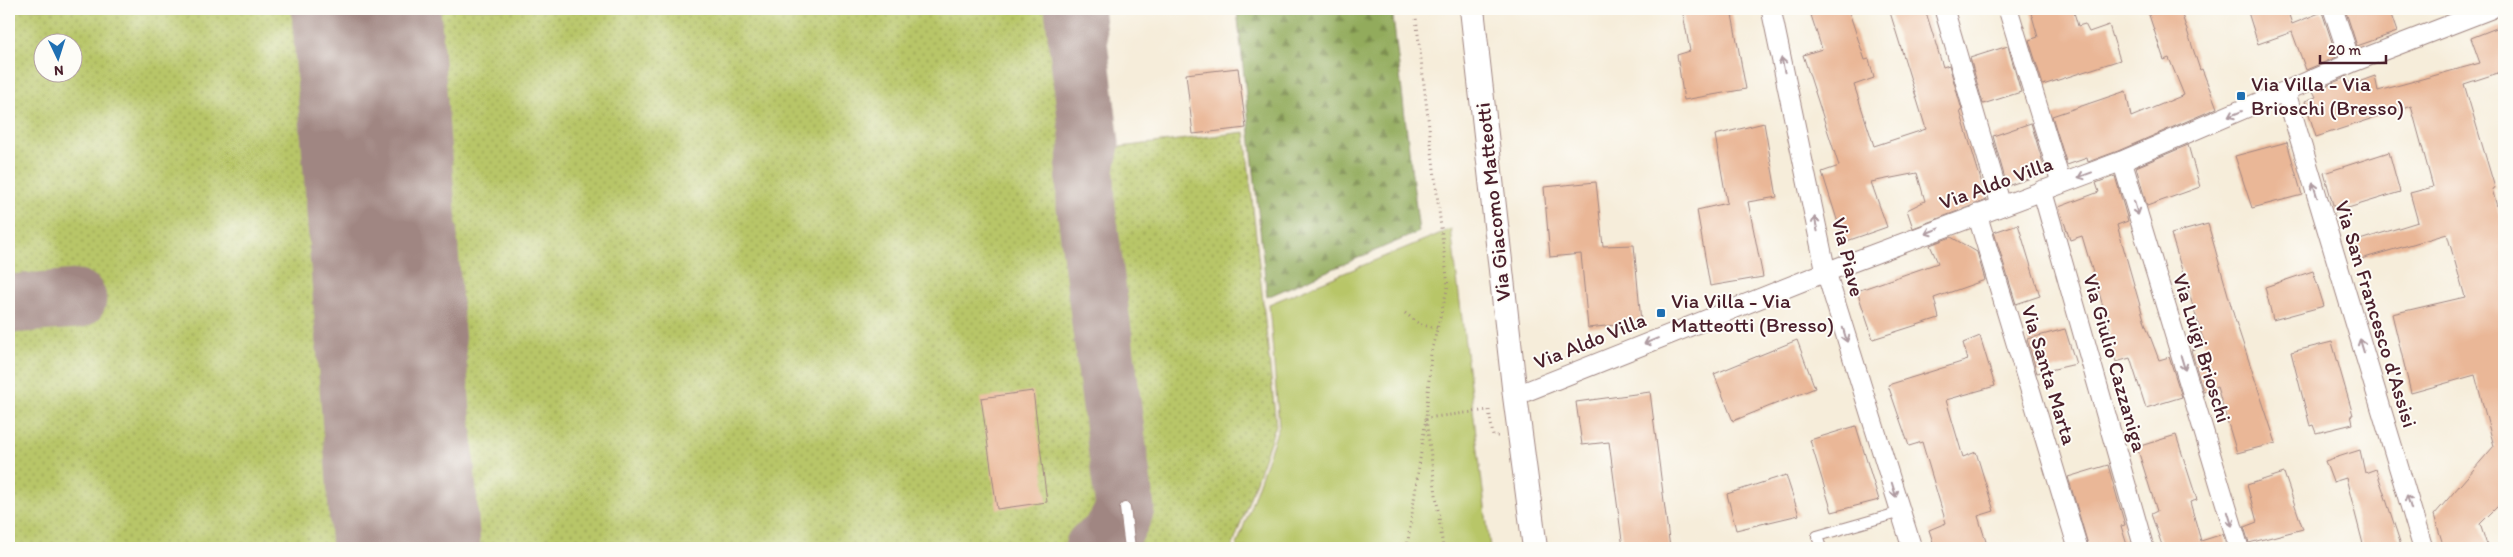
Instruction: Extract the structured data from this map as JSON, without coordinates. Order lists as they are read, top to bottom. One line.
{"streets":{"street":["Via Aldo Villa","Via Giacomo Matteotti","Via Piave","Via San Francesco d'Assisi","Via Luigi Brioschi","Via Giulio Cazzaniga","Via Santa Marta"]},"crossings":[["Via Aldo Villa","Via Giacomo Matteotti"],["Via Aldo Villa","Via Piave"],["Via Aldo Villa","Via San Francesco d'Assisi"],["Via Aldo Villa","Via Luigi Brioschi"],["Via Aldo Villa","Via Giulio Cazzaniga"],["Via Aldo Villa","Via Santa Marta"]],"one_way":["Via Aldo Villa","Via San Francesco d'Assisi","Via Luigi Brioschi"],"places":{"transit":["Via Villa - Via Brioschi (Bresso)","Via Villa - Via Matteotti (Bresso)"]},"scale_bar":"20 m","north":"bottom"}
